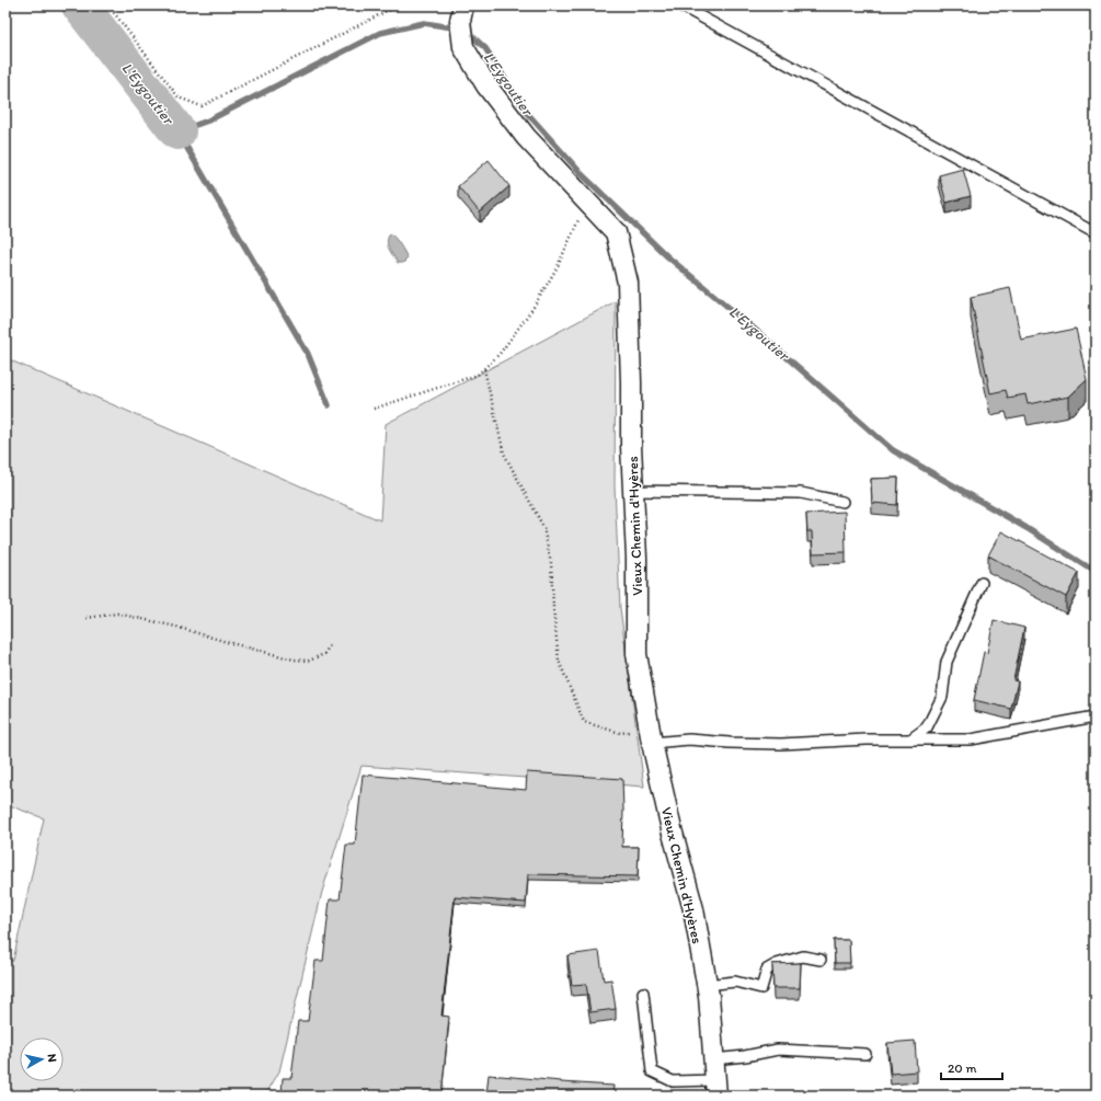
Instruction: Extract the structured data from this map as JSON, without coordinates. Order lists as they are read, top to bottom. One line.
{"streets":{"street":["Vieux Chemin d'Hyères"]},"water":["L'Eygoutier"],"scale_bar":"20 m","north":"right"}
